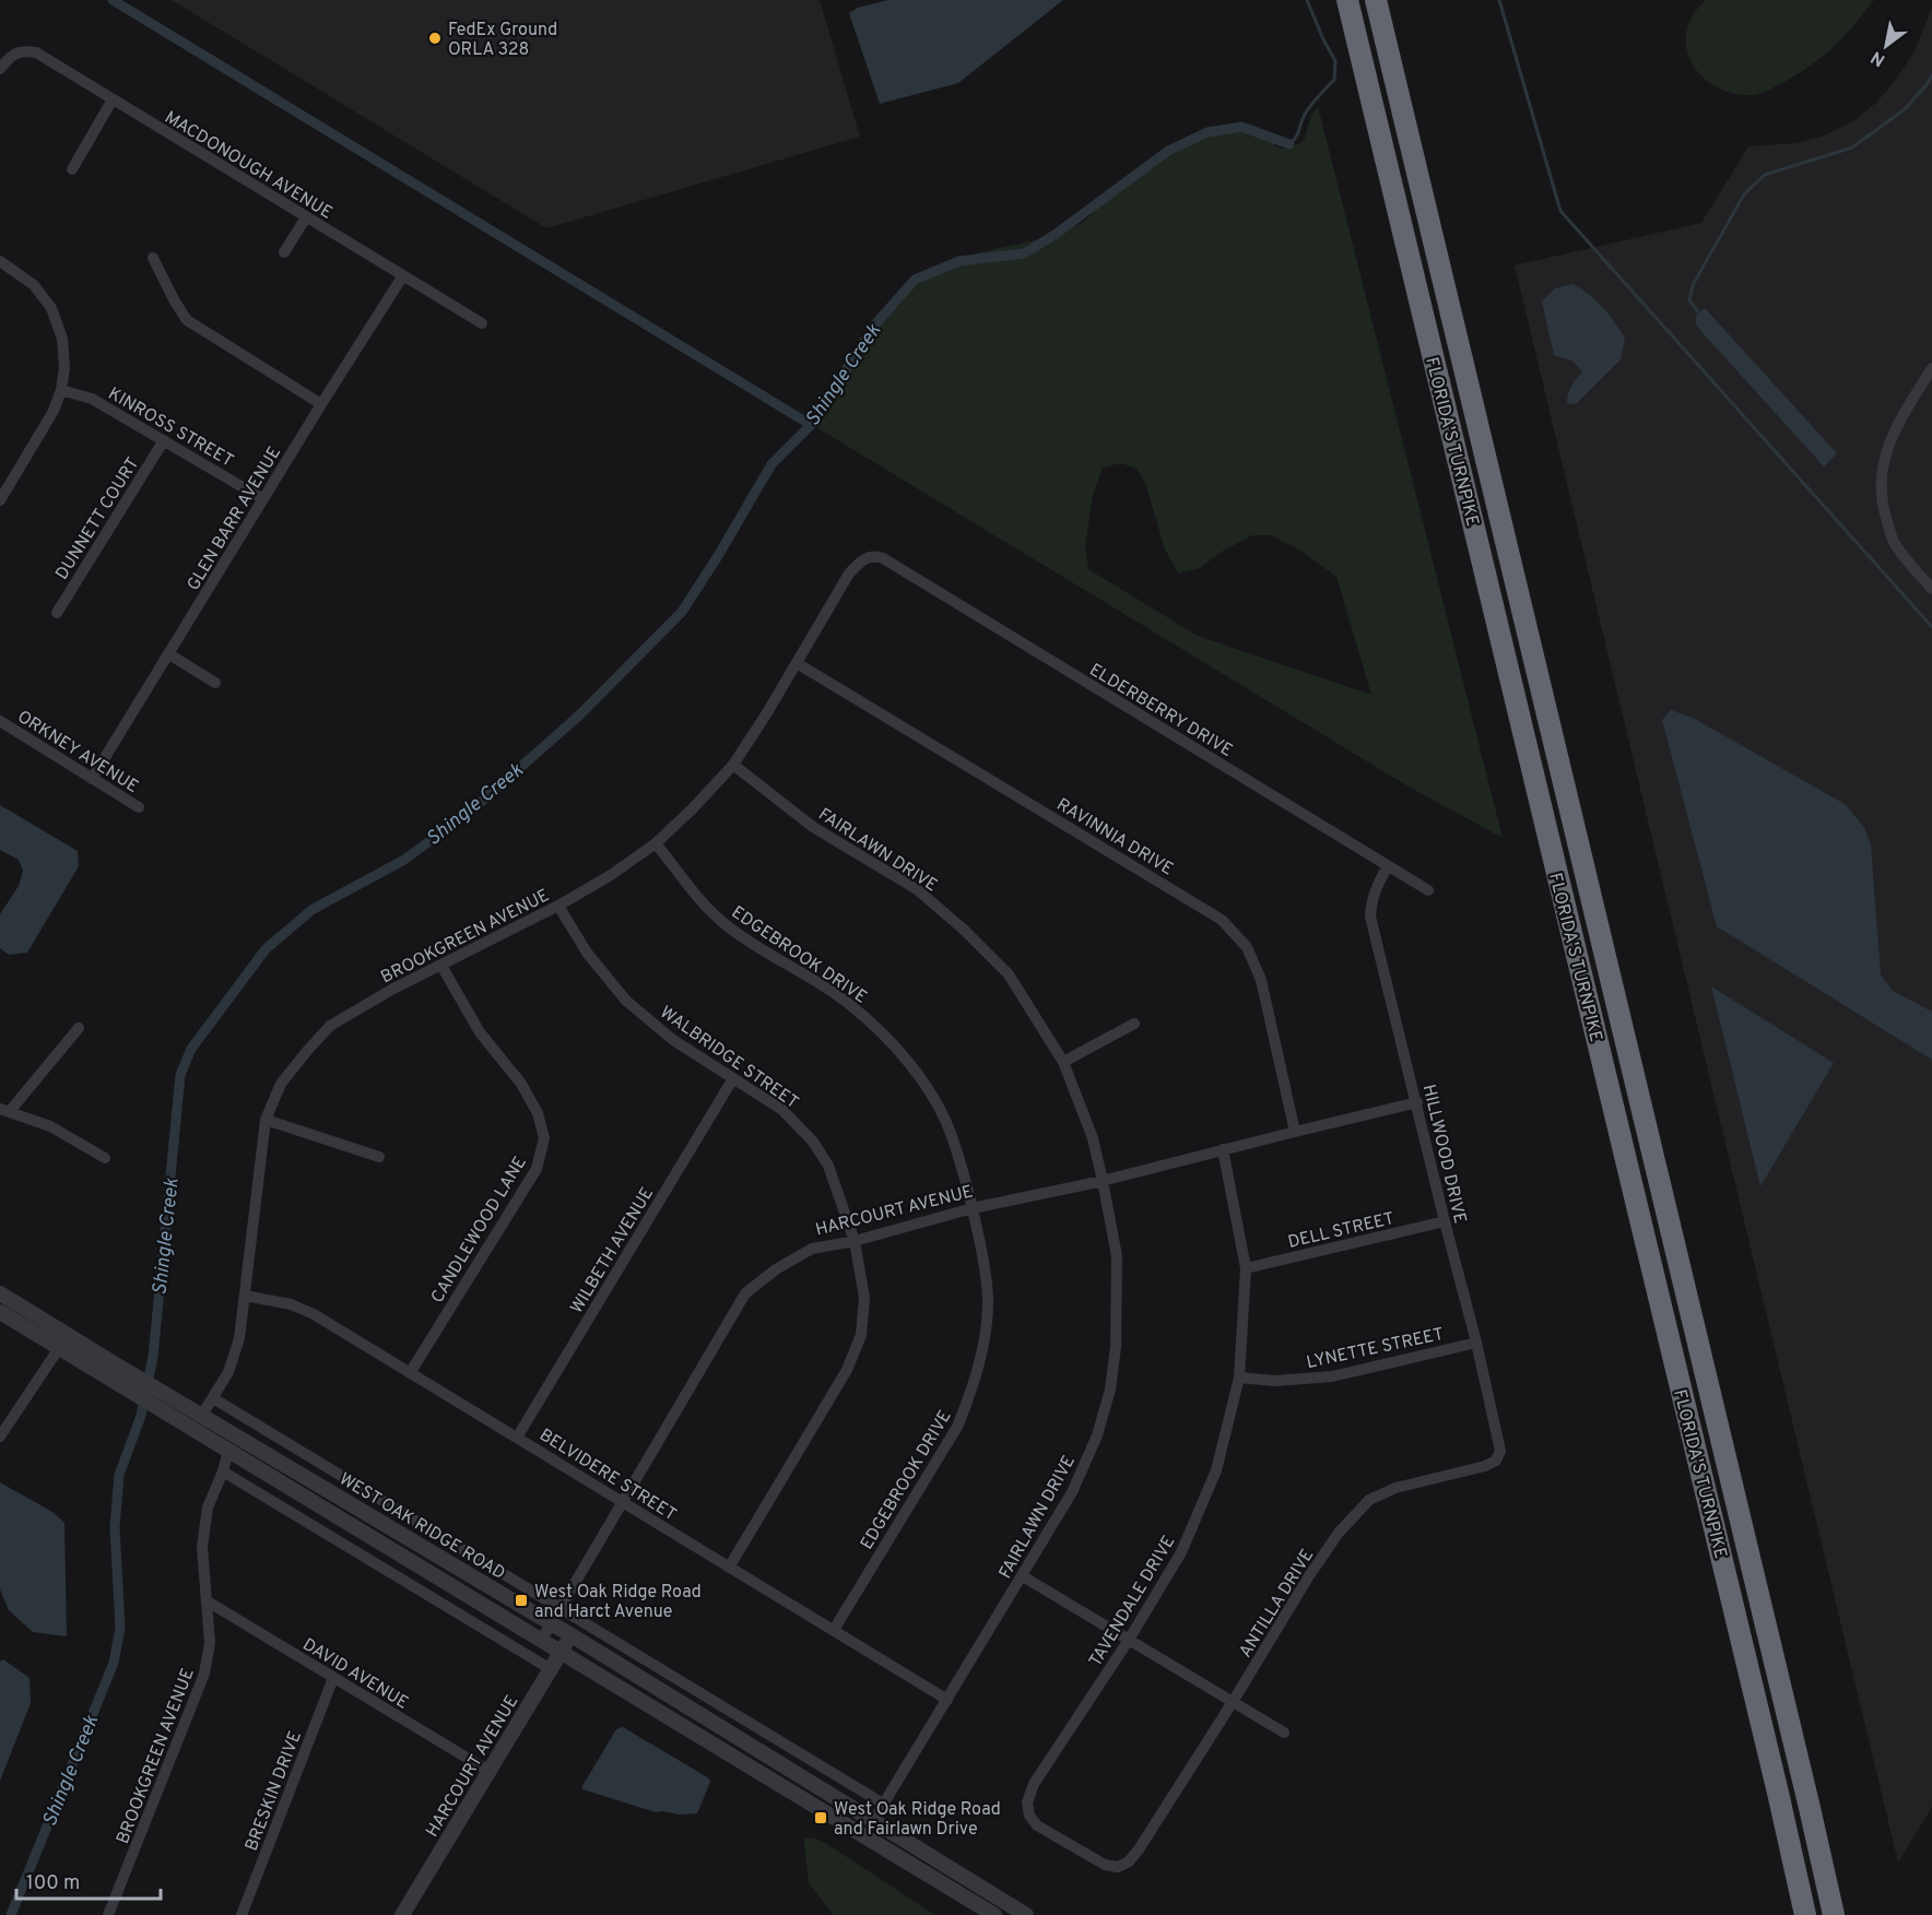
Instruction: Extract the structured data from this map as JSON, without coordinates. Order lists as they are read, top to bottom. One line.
{"streets":{"highway":["FLORIDA'S TURNPIKE"],"street":["MACDONOUGH AVENUE","KINROSS STREET","DUNNETT COURT","GLEN BARR AVENUE","ELDERBERRY DRIVE","ORKNEY AVENUE","RAVINNIA DRIVE","FAIRLAWN DRIVE","BROOKGREEN AVENUE","EDGEBROOK DRIVE","WALBRIDGE STREET","HILLWOOD DRIVE","HARCOURT AVENUE","CANDLEWOOD LANE","DELL STREET","WILBETH AVENUE","LYNETTE STREET","BELVIDERE STREET","WEST OAK RIDGE ROAD","TAVENDALE DRIVE","ANTILLA DRIVE","DAVID AVENUE","BRESKIN DRIVE"]},"crossings":[["MACDONOUGH AVENUE","GLEN BARR AVENUE"],["KINROSS STREET","DUNNETT COURT"],["KINROSS STREET","GLEN BARR AVENUE"],["GLEN BARR AVENUE","ORKNEY AVENUE"],["ELDERBERRY DRIVE","BROOKGREEN AVENUE"],["ELDERBERRY DRIVE","HILLWOOD DRIVE"],["RAVINNIA DRIVE","BROOKGREEN AVENUE"],["RAVINNIA DRIVE","HARCOURT AVENUE"],["FAIRLAWN DRIVE","BROOKGREEN AVENUE"],["FAIRLAWN DRIVE","HARCOURT AVENUE"],["FAIRLAWN DRIVE","BELVIDERE STREET"],["FAIRLAWN DRIVE","WEST OAK RIDGE ROAD"],["BROOKGREEN AVENUE","EDGEBROOK DRIVE"],["BROOKGREEN AVENUE","WALBRIDGE STREET"],["BROOKGREEN AVENUE","CANDLEWOOD LANE"],["BROOKGREEN AVENUE","BELVIDERE STREET"],["BROOKGREEN AVENUE","WEST OAK RIDGE ROAD"],["BROOKGREEN AVENUE","DAVID AVENUE"],["EDGEBROOK DRIVE","HARCOURT AVENUE"],["EDGEBROOK DRIVE","BELVIDERE STREET"],["WALBRIDGE STREET","HARCOURT AVENUE"],["WALBRIDGE STREET","WILBETH AVENUE"],["WALBRIDGE STREET","BELVIDERE STREET"],["HILLWOOD DRIVE","HARCOURT AVENUE"],["HILLWOOD DRIVE","DELL STREET"],["HILLWOOD DRIVE","LYNETTE STREET"],["HILLWOOD DRIVE","ANTILLA DRIVE"],["HARCOURT AVENUE","BELVIDERE STREET"],["HARCOURT AVENUE","WEST OAK RIDGE ROAD"],["HARCOURT AVENUE","TAVENDALE DRIVE"],["HARCOURT AVENUE","DAVID AVENUE"],["CANDLEWOOD LANE","BELVIDERE STREET"],["DELL STREET","TAVENDALE DRIVE"],["WILBETH AVENUE","BELVIDERE STREET"],["LYNETTE STREET","TAVENDALE DRIVE"],["TAVENDALE DRIVE","ANTILLA DRIVE"],["DAVID AVENUE","BRESKIN DRIVE"]],"water":["Shingle Creek"],"places":{"other":["FedEx Ground ORLA 328"],"transit":["West Oak Ridge Road and Harct Avenue","West Oak Ridge Road and Fairlawn Drive"]},"scale_bar":"100 m","north":"bottom left"}
